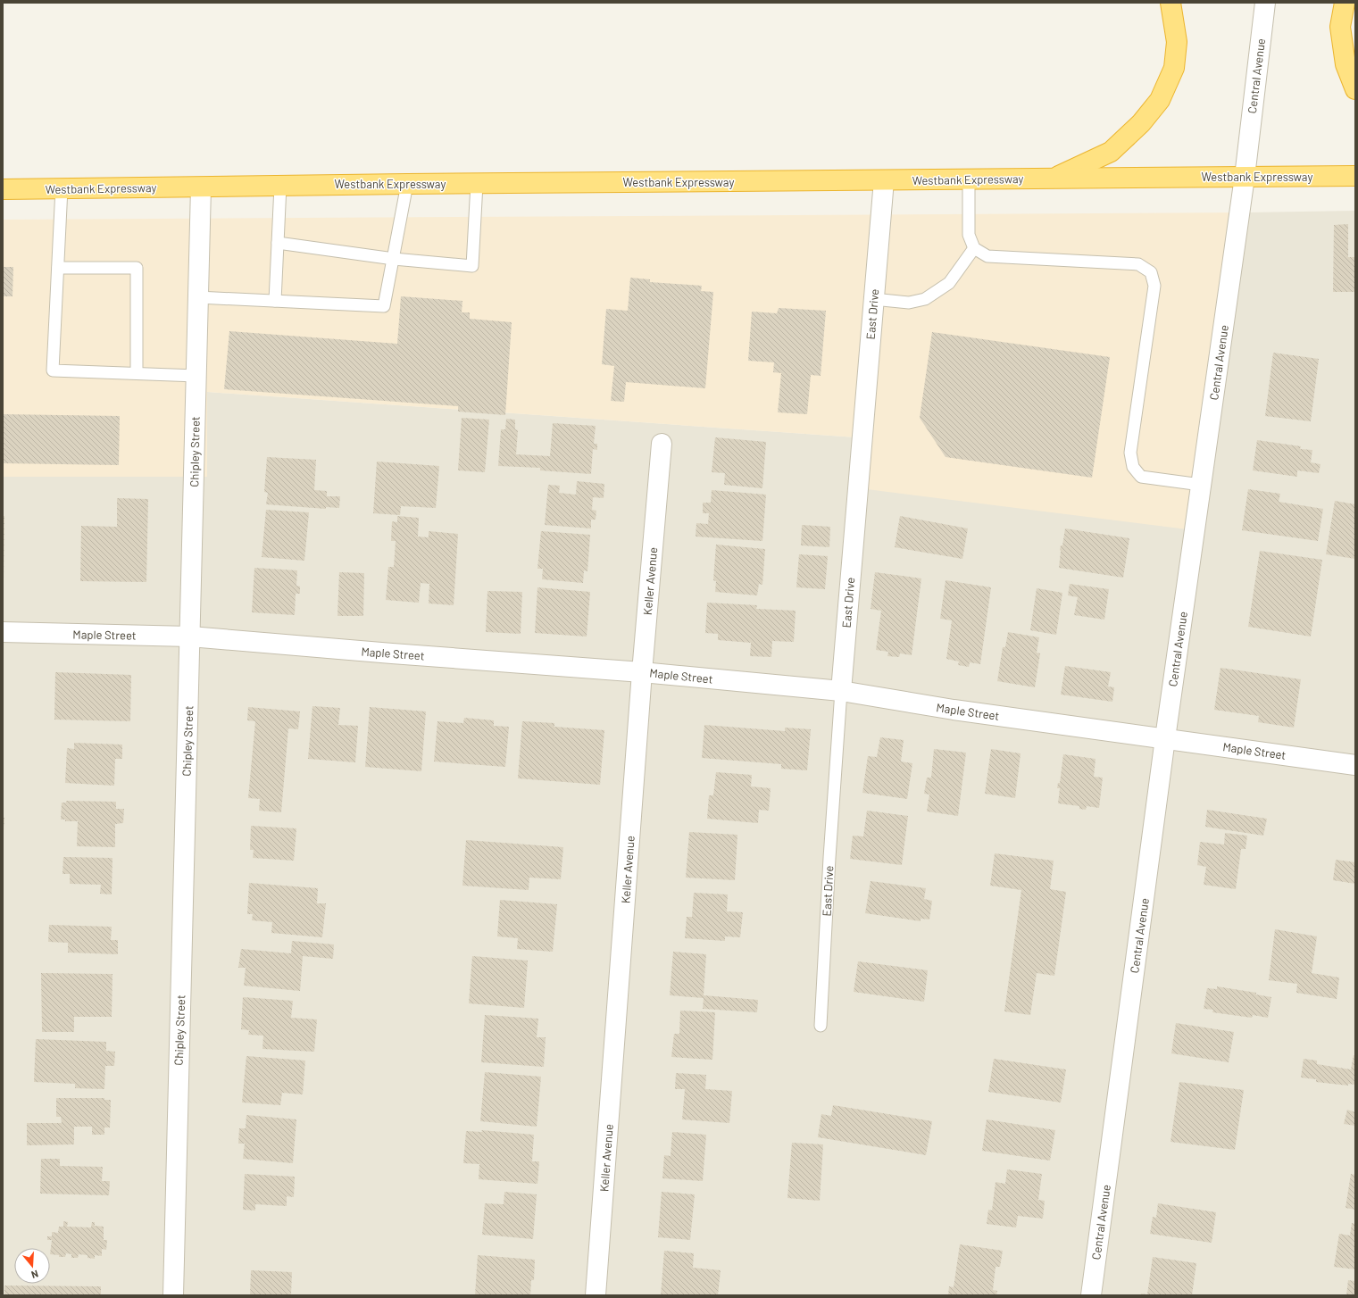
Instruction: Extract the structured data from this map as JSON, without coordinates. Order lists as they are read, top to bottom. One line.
{"streets":{"highway":["Westbank Expressway"],"street":["Central Avenue","East Drive","Chipley Street","Keller Avenue","Maple Street"]},"crossings":[["Central Avenue","Westbank Expressway"],["Central Avenue","Maple Street"],["Westbank Expressway","East Drive"],["Westbank Expressway","Chipley Street"],["East Drive","Maple Street"],["Chipley Street","Maple Street"],["Keller Avenue","Maple Street"]],"north":"bottom"}
